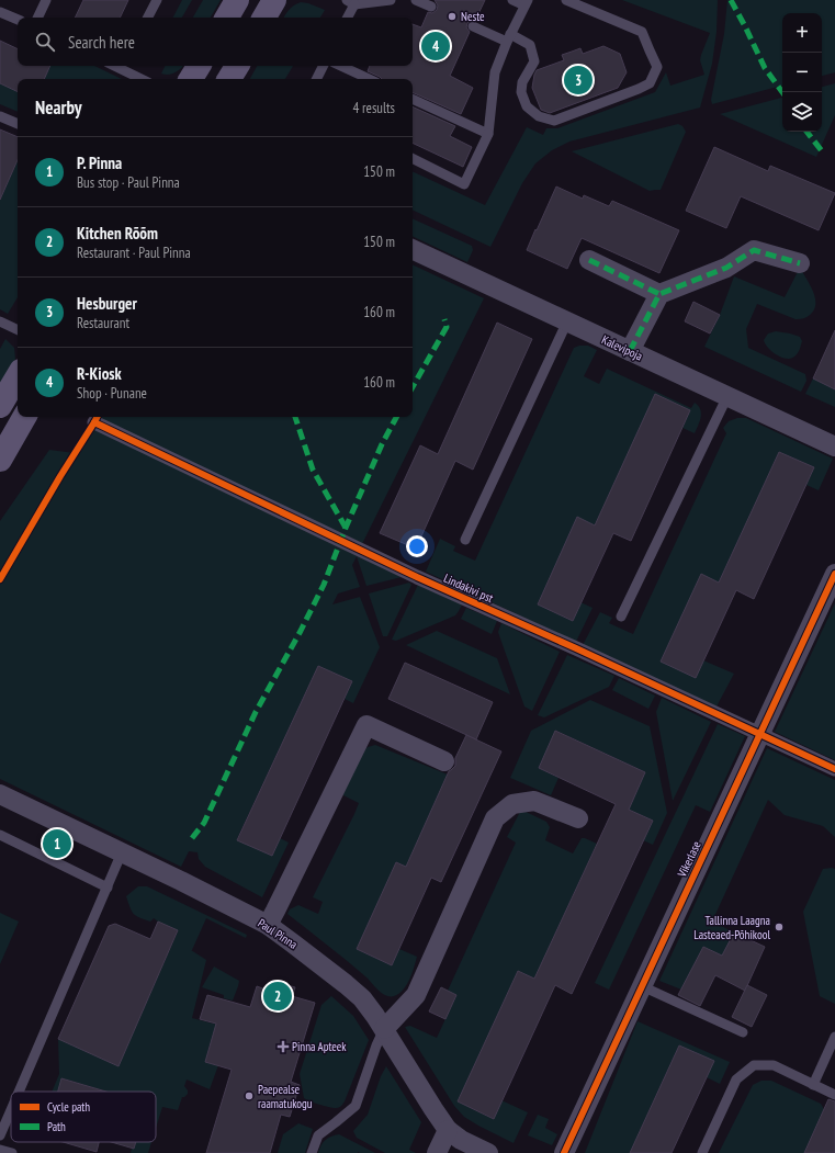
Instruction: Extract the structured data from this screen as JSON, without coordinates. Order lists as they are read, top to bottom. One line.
{"streets":{"street":["Kalevipoja","Lindakivi pst","Vikerlase","Paul Pinna"]},"crossings":[["Lindakivi pst","Vikerlase"]],"places":{"other":["Neste","Tallinna Laagna Lasteaed-Põhikool","Paepealse raamatukogu"],"health":["Pinna Apteek"]},"legend":["Cycle path","Path"],"page":{"map_buttons":["+","−"],"search":"Search here","pins":["4","3","1","2"],"heading":["Nearby","4 results"],"list":[{"mark":"1","name":"P. Pinna","note":"Bus stop · Paul Pinna","value":"150 m"},{"mark":"2","name":"Kitchen Rõõm","note":"Restaurant · Paul Pinna","value":"150 m"},{"mark":"3","name":"Hesburger","note":"Restaurant","value":"160 m"},{"mark":"4","name":"R-Kiosk","note":"Shop · Punane","value":"160 m"}]}}
